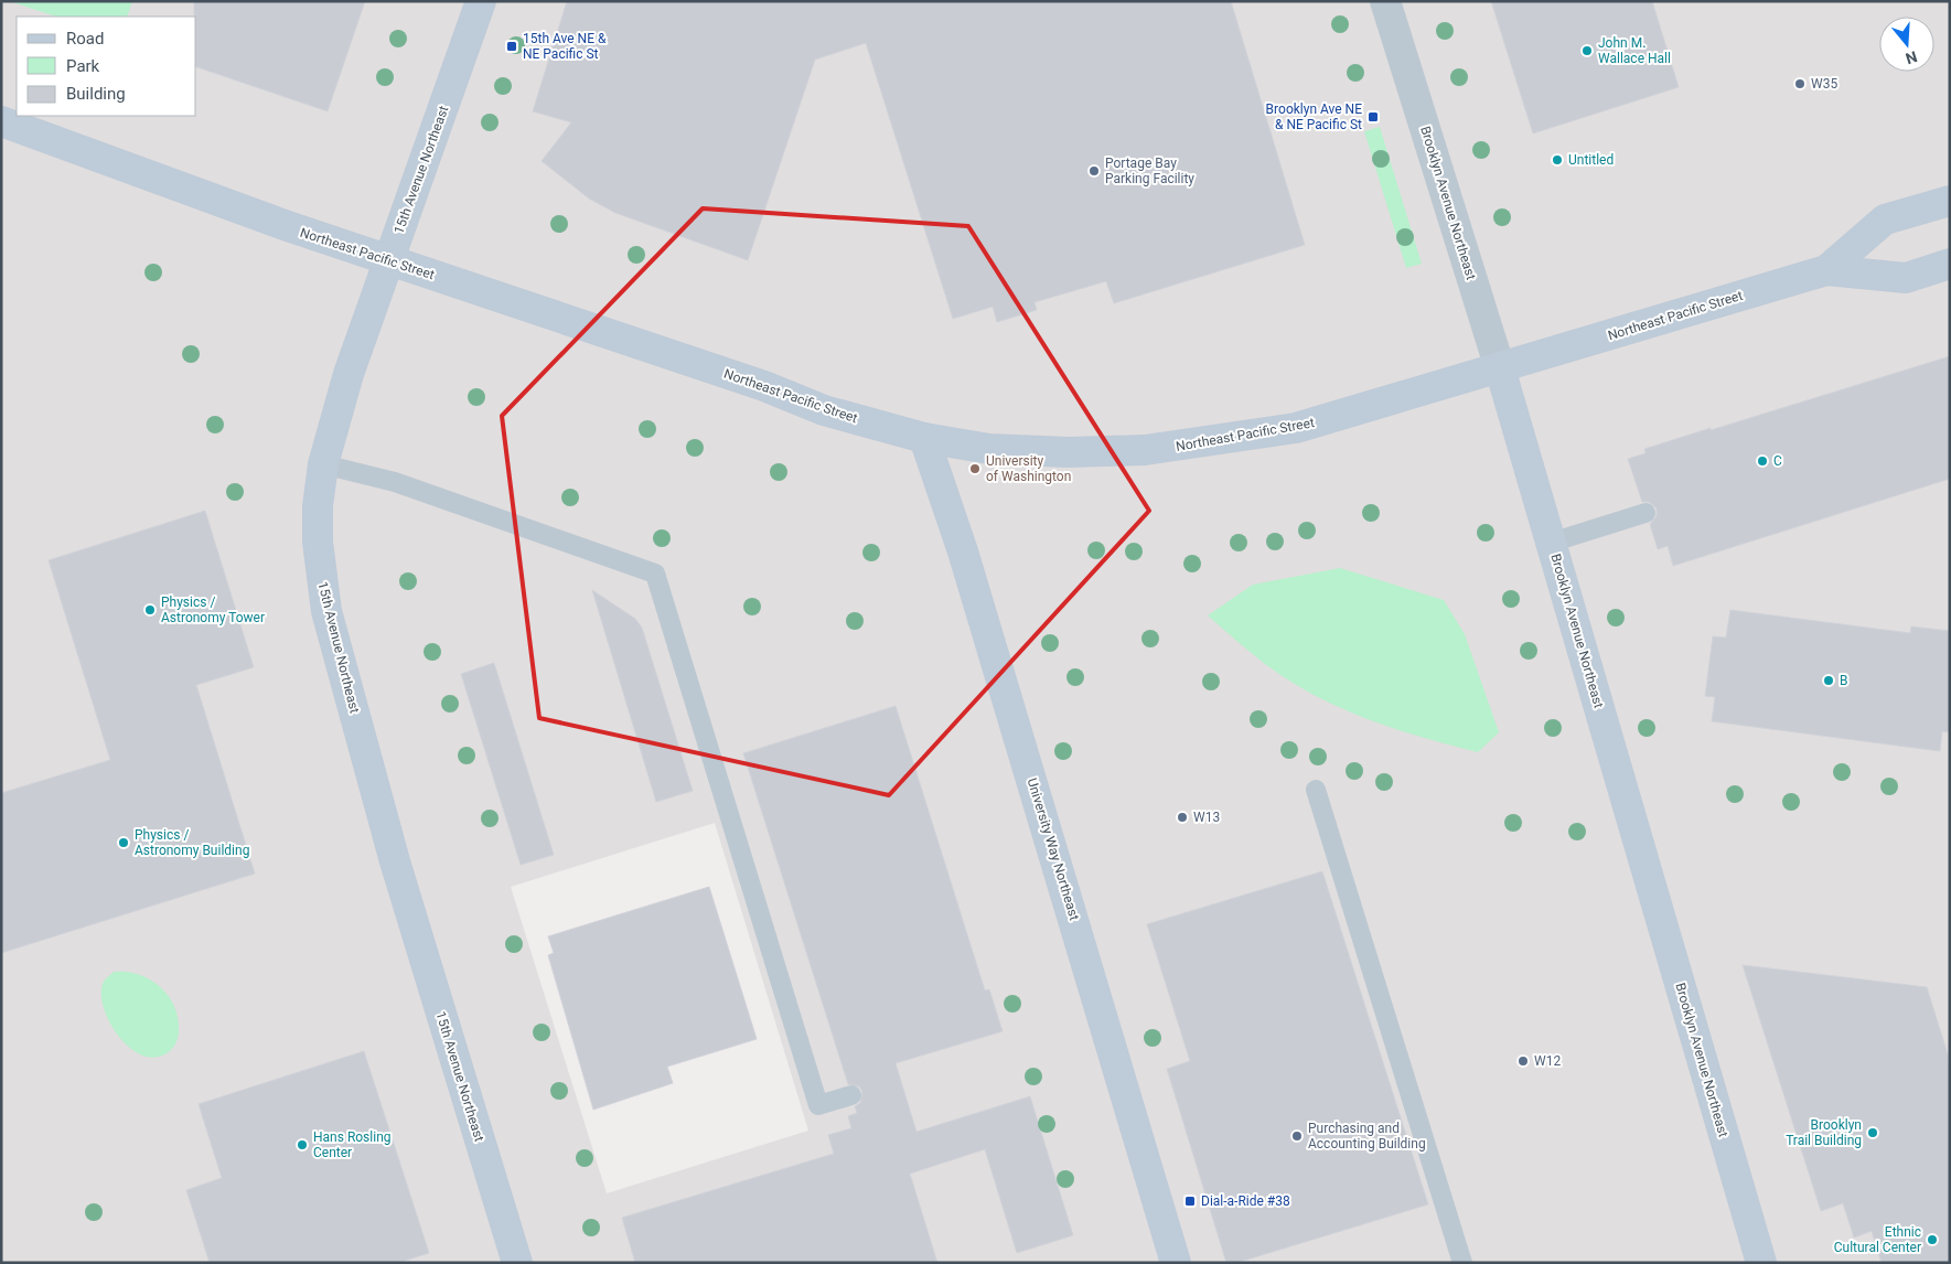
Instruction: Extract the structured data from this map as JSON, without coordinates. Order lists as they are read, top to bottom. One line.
{"streets":{"main road":["15th Avenue Northeast","Brooklyn Avenue Northeast","Northeast Pacific Street","University Way Northeast"]},"crossings":[["15th Avenue Northeast","Northeast Pacific Street"],["Brooklyn Avenue Northeast","Northeast Pacific Street"],["Northeast Pacific Street","University Way Northeast"]],"places":{"transit":["15th Ave NE & NE Pacific St","Brooklyn Ave NE & NE Pacific St","Dial-a-Ride #38"],"other":["John M. Wallace Hall","W35","Untitled","Portage Bay Parking Facility","C","University of Washington","Physics / Astronomy Tower","B","W13","Physics / Astronomy Building","W12","Brooklyn Trail Building","Purchasing and Accounting Building","Hans Rosling Center","Ethnic Cultural Center"]},"legend":["Road","Park","Building"],"north":"bottom"}
